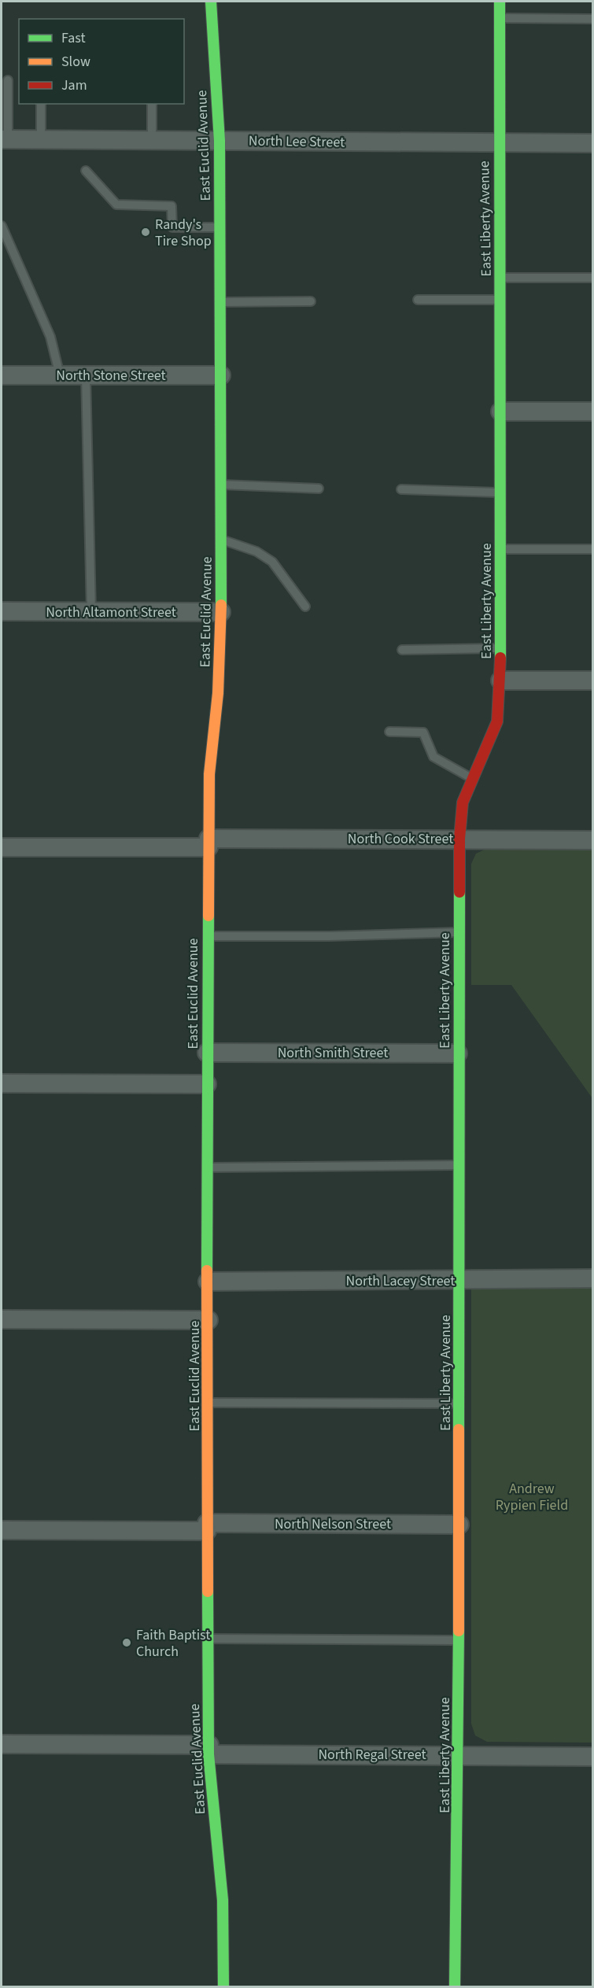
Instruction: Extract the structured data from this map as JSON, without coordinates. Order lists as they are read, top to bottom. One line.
{"streets":{"street":["North Lee Street","East Euclid Avenue","East Liberty Avenue","North Stone Street","North Altamont Street","North Cook Street","North Smith Street","North Lacey Street","North Nelson Street","North Regal Street"]},"crossings":[["North Lee Street","East Euclid Avenue"],["North Lee Street","East Liberty Avenue"],["East Euclid Avenue","North Stone Street"],["East Euclid Avenue","North Altamont Street"],["East Euclid Avenue","North Cook Street"],["East Euclid Avenue","North Smith Street"],["East Euclid Avenue","North Lacey Street"],["East Euclid Avenue","North Nelson Street"],["East Euclid Avenue","North Regal Street"],["East Liberty Avenue","North Cook Street"],["East Liberty Avenue","North Smith Street"],["East Liberty Avenue","North Lacey Street"],["East Liberty Avenue","North Nelson Street"],["East Liberty Avenue","North Regal Street"]],"parks":["Andrew Rypien Field"],"places":["Randy's Tire Shop","Faith Baptist Church"],"legend":["Fast","Slow","Jam"]}
